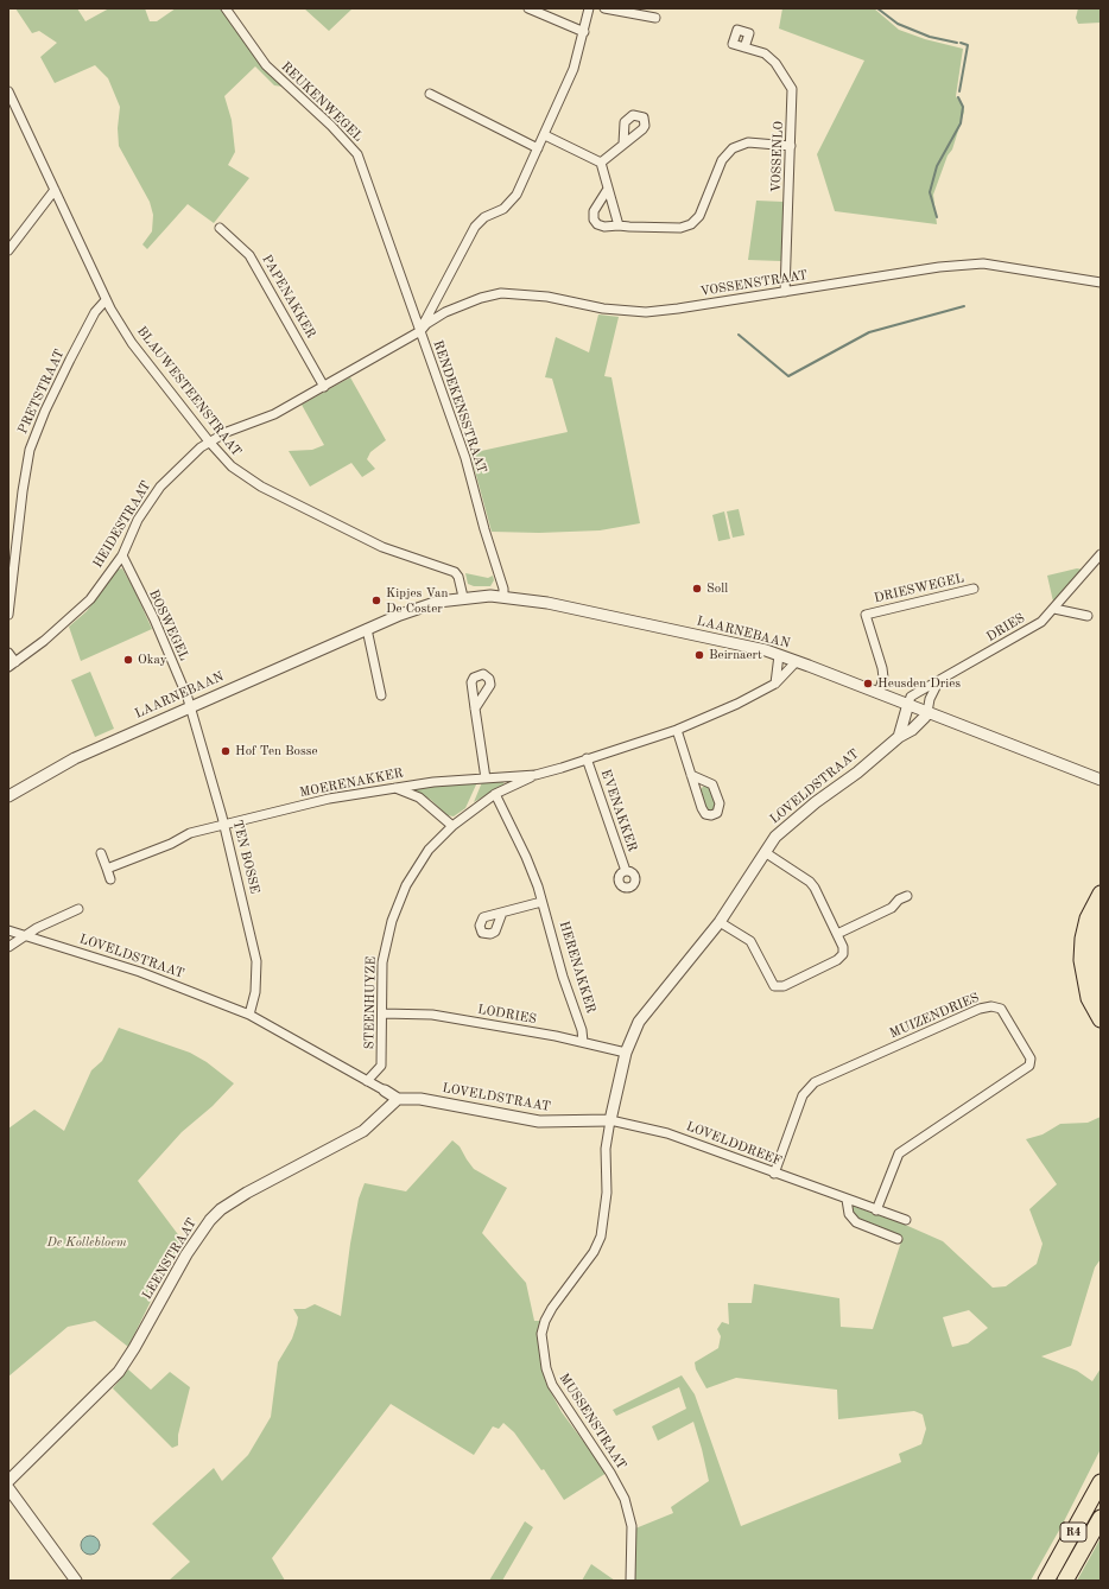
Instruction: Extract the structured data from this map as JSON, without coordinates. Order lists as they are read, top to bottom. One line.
{"streets":{"highway":["R4"],"street":["REUKENWEGEL","VOSSENLO","VOSSENSTRAAT","PAPENAKKER","PRETSTRAAT","BLAUWESTEENSTRAAT","RENDEKENSSTRAAT","HEIDESTRAAT","DRIESWEGEL","BOSWEGEL","DRIES","LAARNEBAAN","MOERENAKKER","LOVELDSTRAAT","EVENAKKER","TEN BOSSE","HERENAKKER","STEENHUYZE","LODRIES","MUIZENDRIES","LOVELDDREEF","LEENSTRAAT","MUSSENSTRAAT"]},"crossings":[["REUKENWEGEL","VOSSENSTRAAT"],["REUKENWEGEL","RENDEKENSSTRAAT"],["REUKENWEGEL","HEIDESTRAAT"],["VOSSENLO","VOSSENSTRAAT"],["VOSSENSTRAAT","RENDEKENSSTRAAT"],["VOSSENSTRAAT","HEIDESTRAAT"],["PAPENAKKER","HEIDESTRAAT"],["PRETSTRAAT","BLAUWESTEENSTRAAT"],["BLAUWESTEENSTRAAT","HEIDESTRAAT"],["BLAUWESTEENSTRAAT","LAARNEBAAN"],["RENDEKENSSTRAAT","HEIDESTRAAT"],["RENDEKENSSTRAAT","LAARNEBAAN"],["HEIDESTRAAT","BOSWEGEL"],["DRIESWEGEL","LAARNEBAAN"],["BOSWEGEL","LAARNEBAAN"],["BOSWEGEL","TEN BOSSE"],["DRIES","LAARNEBAAN"],["LAARNEBAAN","MOERENAKKER"],["LAARNEBAAN","LOVELDSTRAAT"],["LAARNEBAAN","TEN BOSSE"],["MOERENAKKER","EVENAKKER"],["MOERENAKKER","TEN BOSSE"],["MOERENAKKER","STEENHUYZE"],["LOVELDSTRAAT","TEN BOSSE"],["LOVELDSTRAAT","STEENHUYZE"],["LOVELDSTRAAT","LODRIES"],["LOVELDSTRAAT","LOVELDDREEF"],["LOVELDSTRAAT","LEENSTRAAT"],["LOVELDSTRAAT","MUSSENSTRAAT"],["HERENAKKER","STEENHUYZE"],["HERENAKKER","LODRIES"],["STEENHUYZE","LODRIES"],["MUIZENDRIES","LOVELDDREEF"],["LOVELDDREEF","MUSSENSTRAAT"]],"parks":["De Kollebloem"],"places":["Soll","Kipjes Van De Coster","Beirnaert","Okay","Heusden Dries","Hof Ten Bosse"]}
